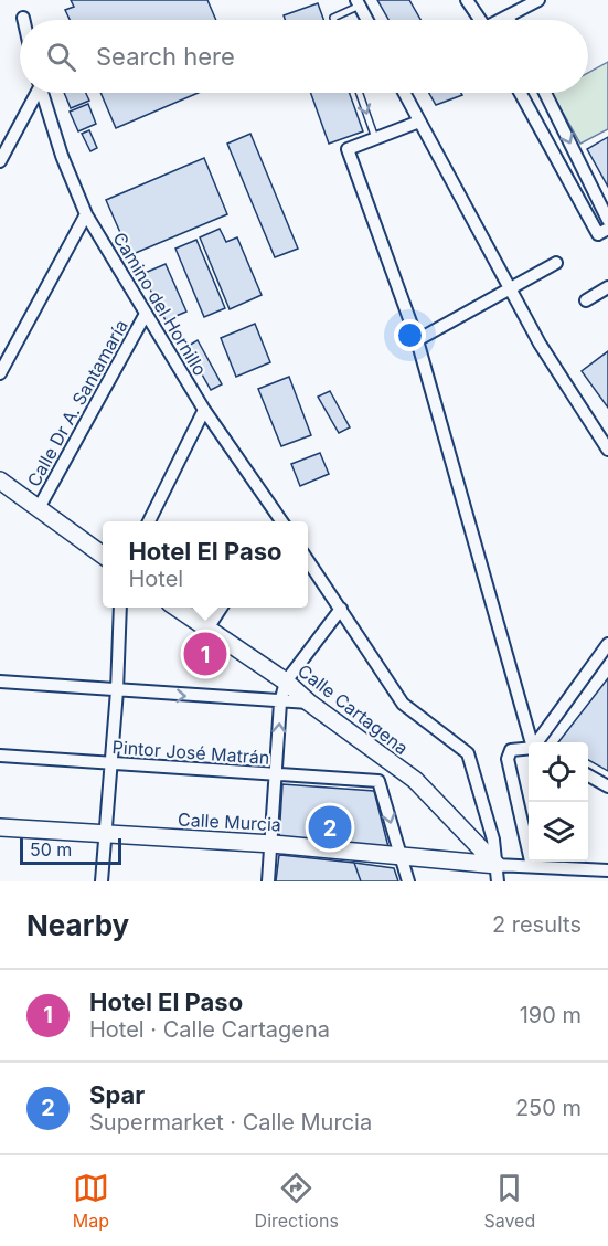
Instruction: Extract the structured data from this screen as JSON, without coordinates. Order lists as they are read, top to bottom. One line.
{"streets":{"main road":["Calle Cartagena","Calle Murcia"],"street":["Camino del Hornillo","Calle Dr A. Santamaría","Pintor José Matrán"]},"crossings":[["Camino del Hornillo","Calle Dr A. Santamaría"],["Calle Cartagena","Calle Murcia"]],"scale_bar":"50 m","page":{"search":"Search here","popup":["Hotel El Paso","Hotel"],"pins":["1","2"],"scale":"50 m","heading":["Nearby","2 results"],"list":[{"mark":"1","name":"Hotel El Paso","note":"Hotel · Calle Cartagena","value":"190 m"},{"mark":"2","name":"Spar","note":"Supermarket · Calle Murcia","value":"250 m"}],"nav":["Map","Directions","Saved"]}}
